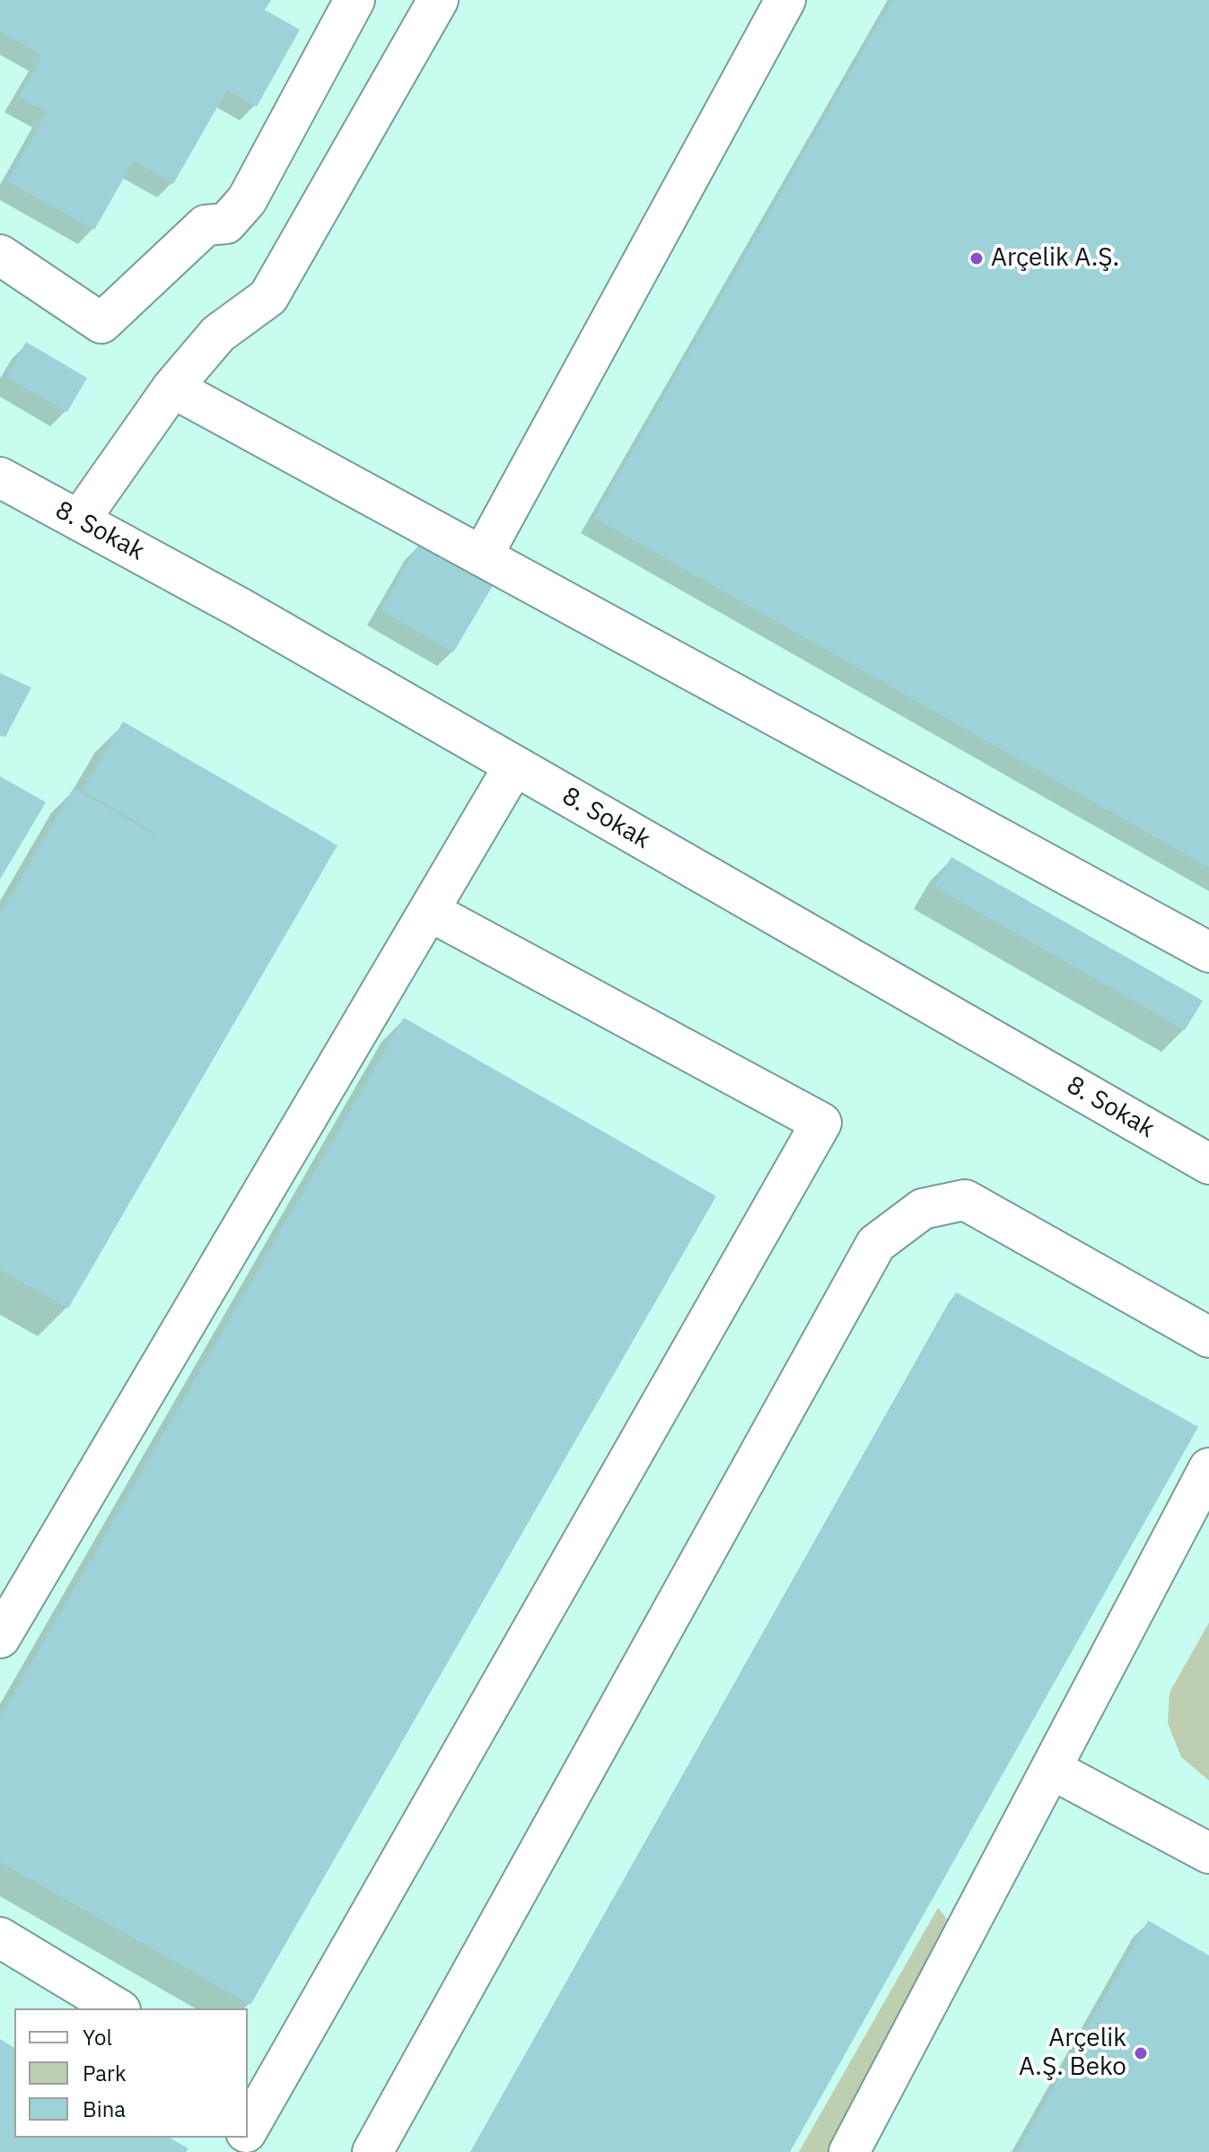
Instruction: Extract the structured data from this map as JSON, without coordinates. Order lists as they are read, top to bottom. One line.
{"streets":{"street":["8. Sokak"]},"places":["Arçelik A.Ş.","Arçelik A.Ş. Beko"],"legend":["Yol","Park","Bina"]}
